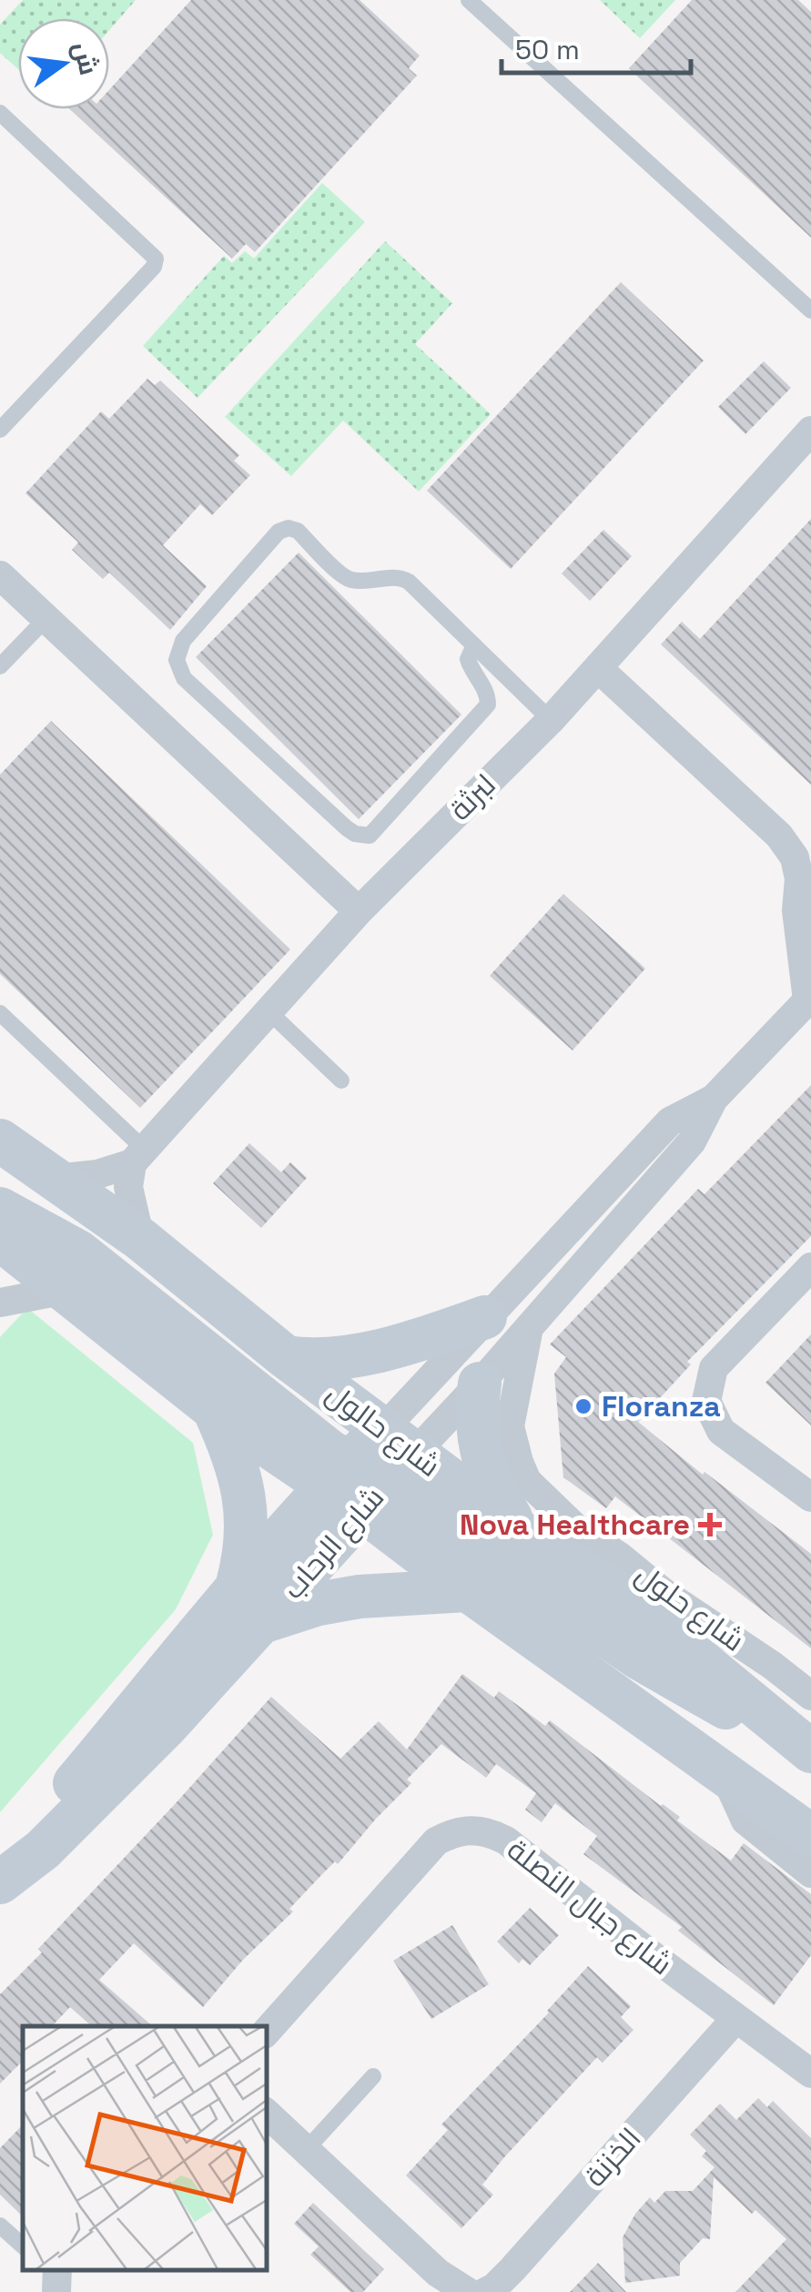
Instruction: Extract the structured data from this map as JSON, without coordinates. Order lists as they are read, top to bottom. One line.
{"streets":{"main road":["شارع حالول","شارع الرحاب"],"street":["لبرثة","شارع حلول","شارع جبال النصلة","الخزنة"]},"crossings":[["شارع حالول","شارع الرحاب"],["شارع الرحاب","شارع حلول"],["شارع جبال النصلة","الخزنة"]],"places":{"other":["Floranza"],"health":["Nova Healthcare"]},"scale_bar":"50 m","north":"right"}
